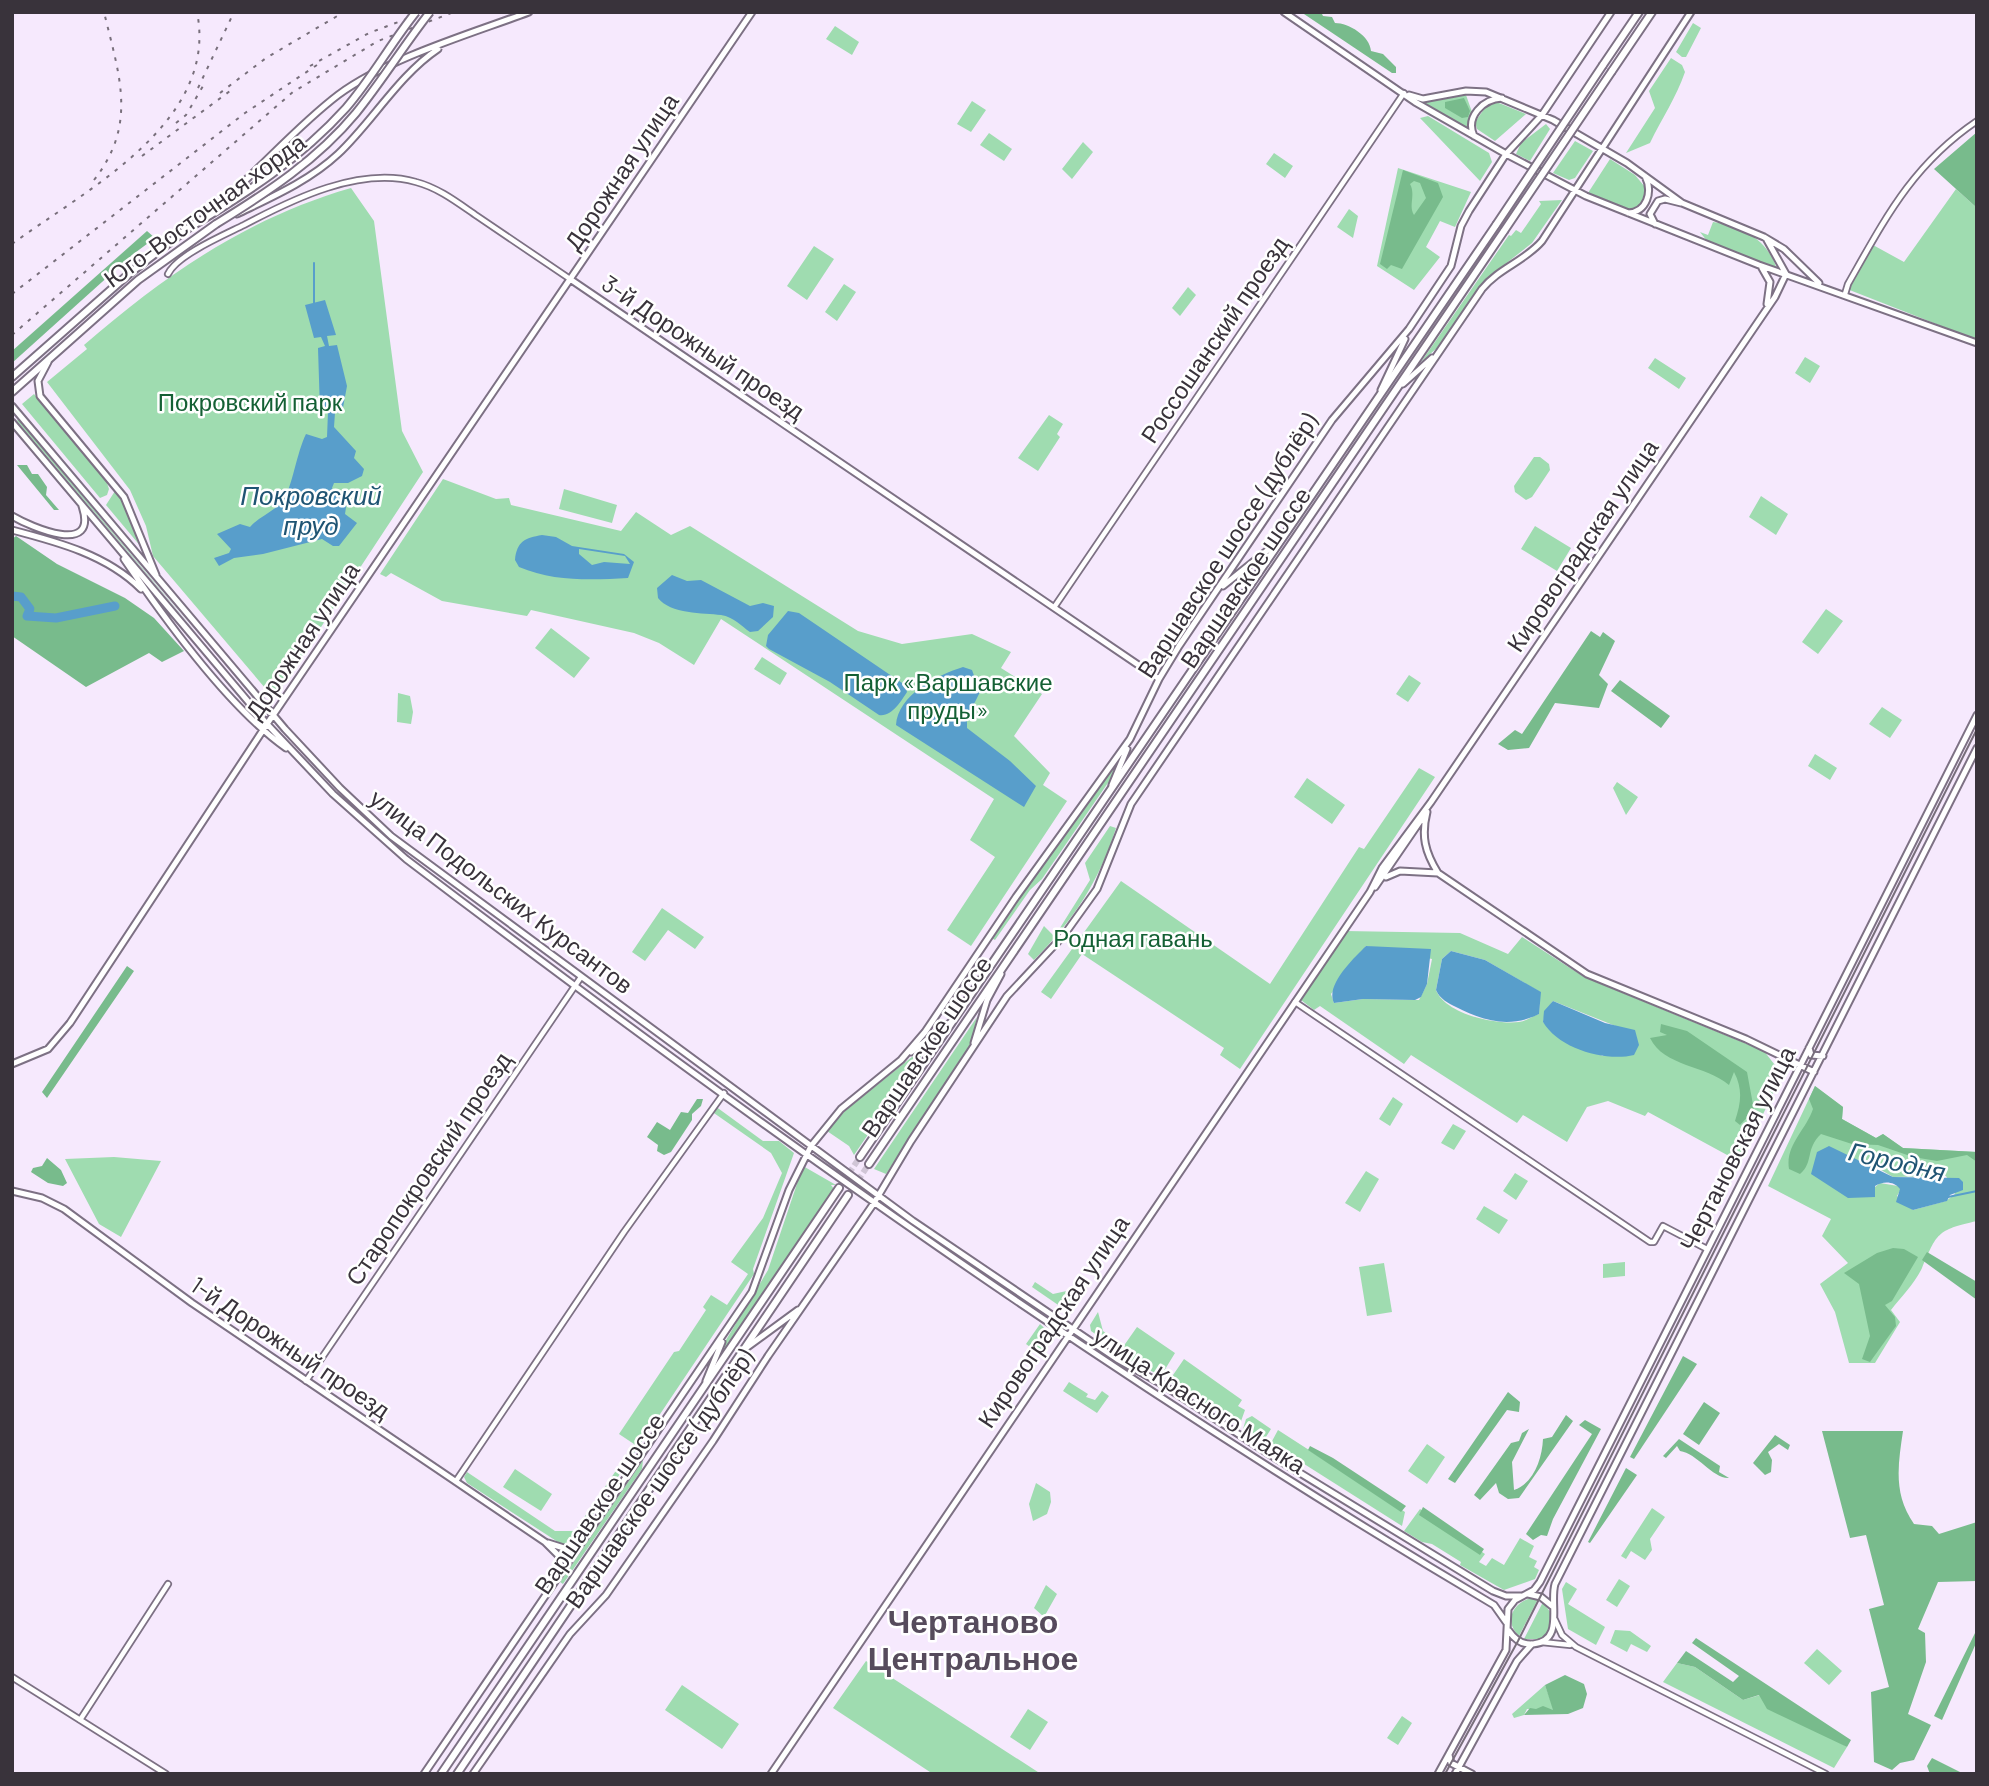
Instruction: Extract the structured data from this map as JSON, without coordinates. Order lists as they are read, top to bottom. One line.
{"streets":{"main road":["Дорожная улица","Юго-Восточная хорда","3-й Дорожный проезд","Варшавское шоссе (дублёр)","Кировоградская улица","Варшавское шоссе","улица Подольских Курсантов","Чертановская улица","1-й Дорожный проезд","улица Красного Маяка"],"street":["Россошанский проезд","Старопокровский проезд"]},"crossings":[["Дорожная улица","3-й Дорожный проезд"],["Дорожная улица","улица Подольских Курсантов"],["Россошанский проезд","3-й Дорожный проезд"],["3-й Дорожный проезд","Варшавское шоссе (дублёр)"],["Варшавское шоссе (дублёр)","улица Подольских Курсантов"],["Варшавское шоссе (дублёр)","улица Красного Маяка"],["Кировоградская улица","улица Красного Маяка"],["улица Подольских Курсантов","Старопокровский проезд"],["улица Подольских Курсантов","улица Красного Маяка"],["Чертановская улица","улица Красного Маяка"],["Старопокровский проезд","1-й Дорожный проезд"]],"districts":["Чертаново Центральное"],"water":["Покровский пруд","Городня"],"parks":["Покровский парк","Парк «Варшавские пруды»","Родная гавань"]}
